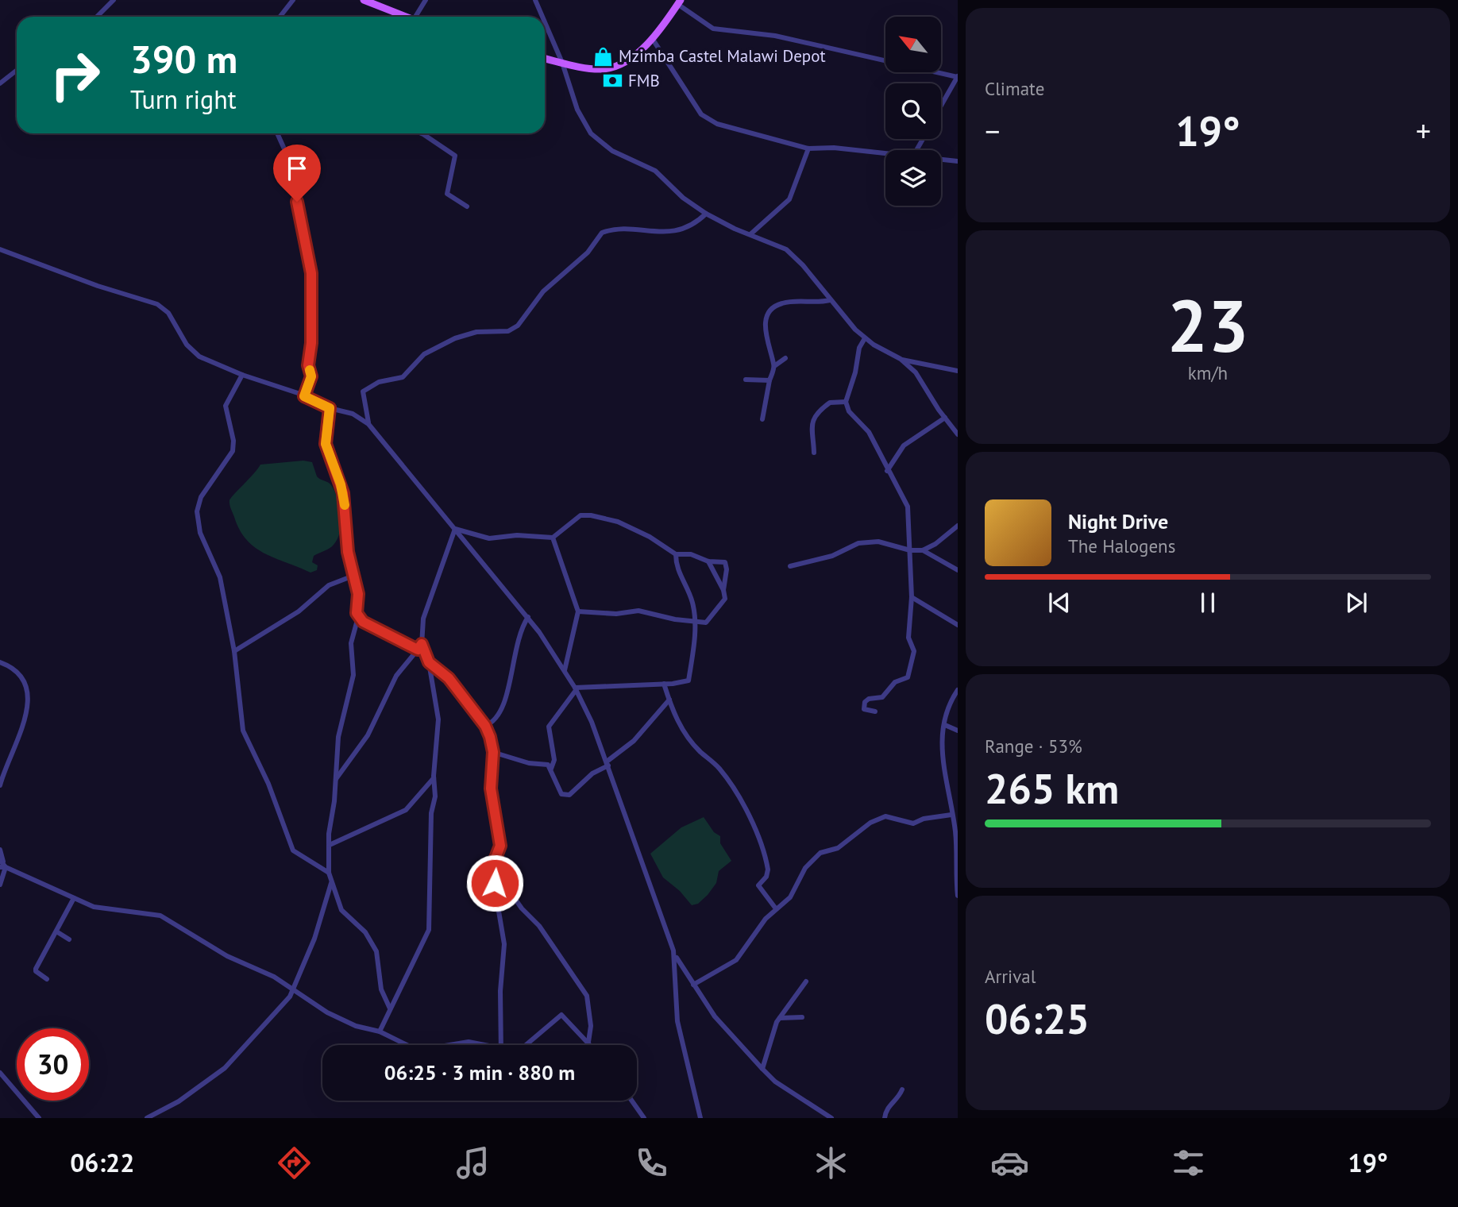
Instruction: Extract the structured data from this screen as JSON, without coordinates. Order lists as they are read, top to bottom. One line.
{"places":{"shop":["Mzimba Castel Malawi Depot"],"bank":["FMB"]},"north":"top left","page":{"tile":["Climate",["23","km/h"],["Range · 53%","265 km"],["Arrival","06:25"]],"turn":["390 m","Turn right"],"heat":["−","19°","+"],"song":["Night Drive","The Halogens"],"limit":"30","trip":"06:25 · 3 min · 880 m","tabs":["06:22","19°"]}}
